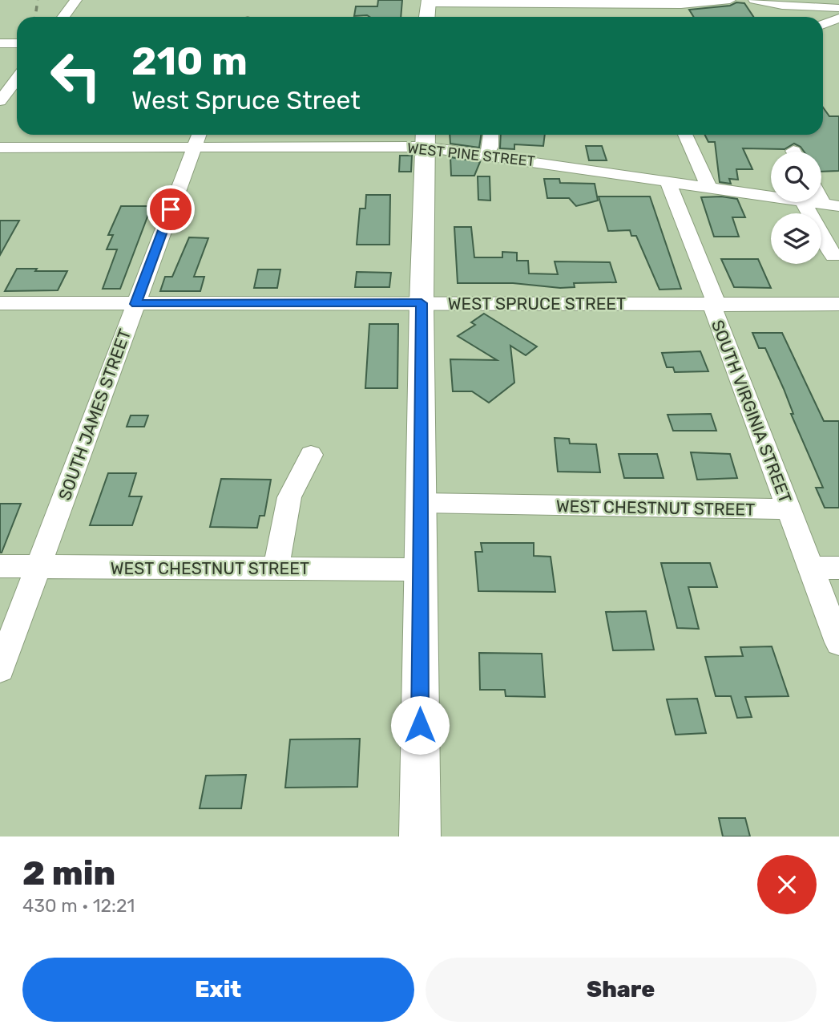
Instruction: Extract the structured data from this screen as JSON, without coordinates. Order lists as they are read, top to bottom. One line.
{"streets":{"street":["WEST PINE STREET","WEST SPRUCE STREET","SOUTH VIRGINIA STREET","SOUTH JAMES STREET","WEST CHESTNUT STREET"]},"crossings":[["WEST PINE STREET","SOUTH VIRGINIA STREET"],["WEST PINE STREET","SOUTH JAMES STREET"],["WEST SPRUCE STREET","SOUTH VIRGINIA STREET"],["WEST SPRUCE STREET","SOUTH JAMES STREET"],["SOUTH VIRGINIA STREET","WEST CHESTNUT STREET"],["SOUTH JAMES STREET","WEST CHESTNUT STREET"]],"page":{"turn":["210 m","West Spruce Street"],"heading":["2 min","430 m · 12:21"],"buttons":["Exit","Share"]}}
